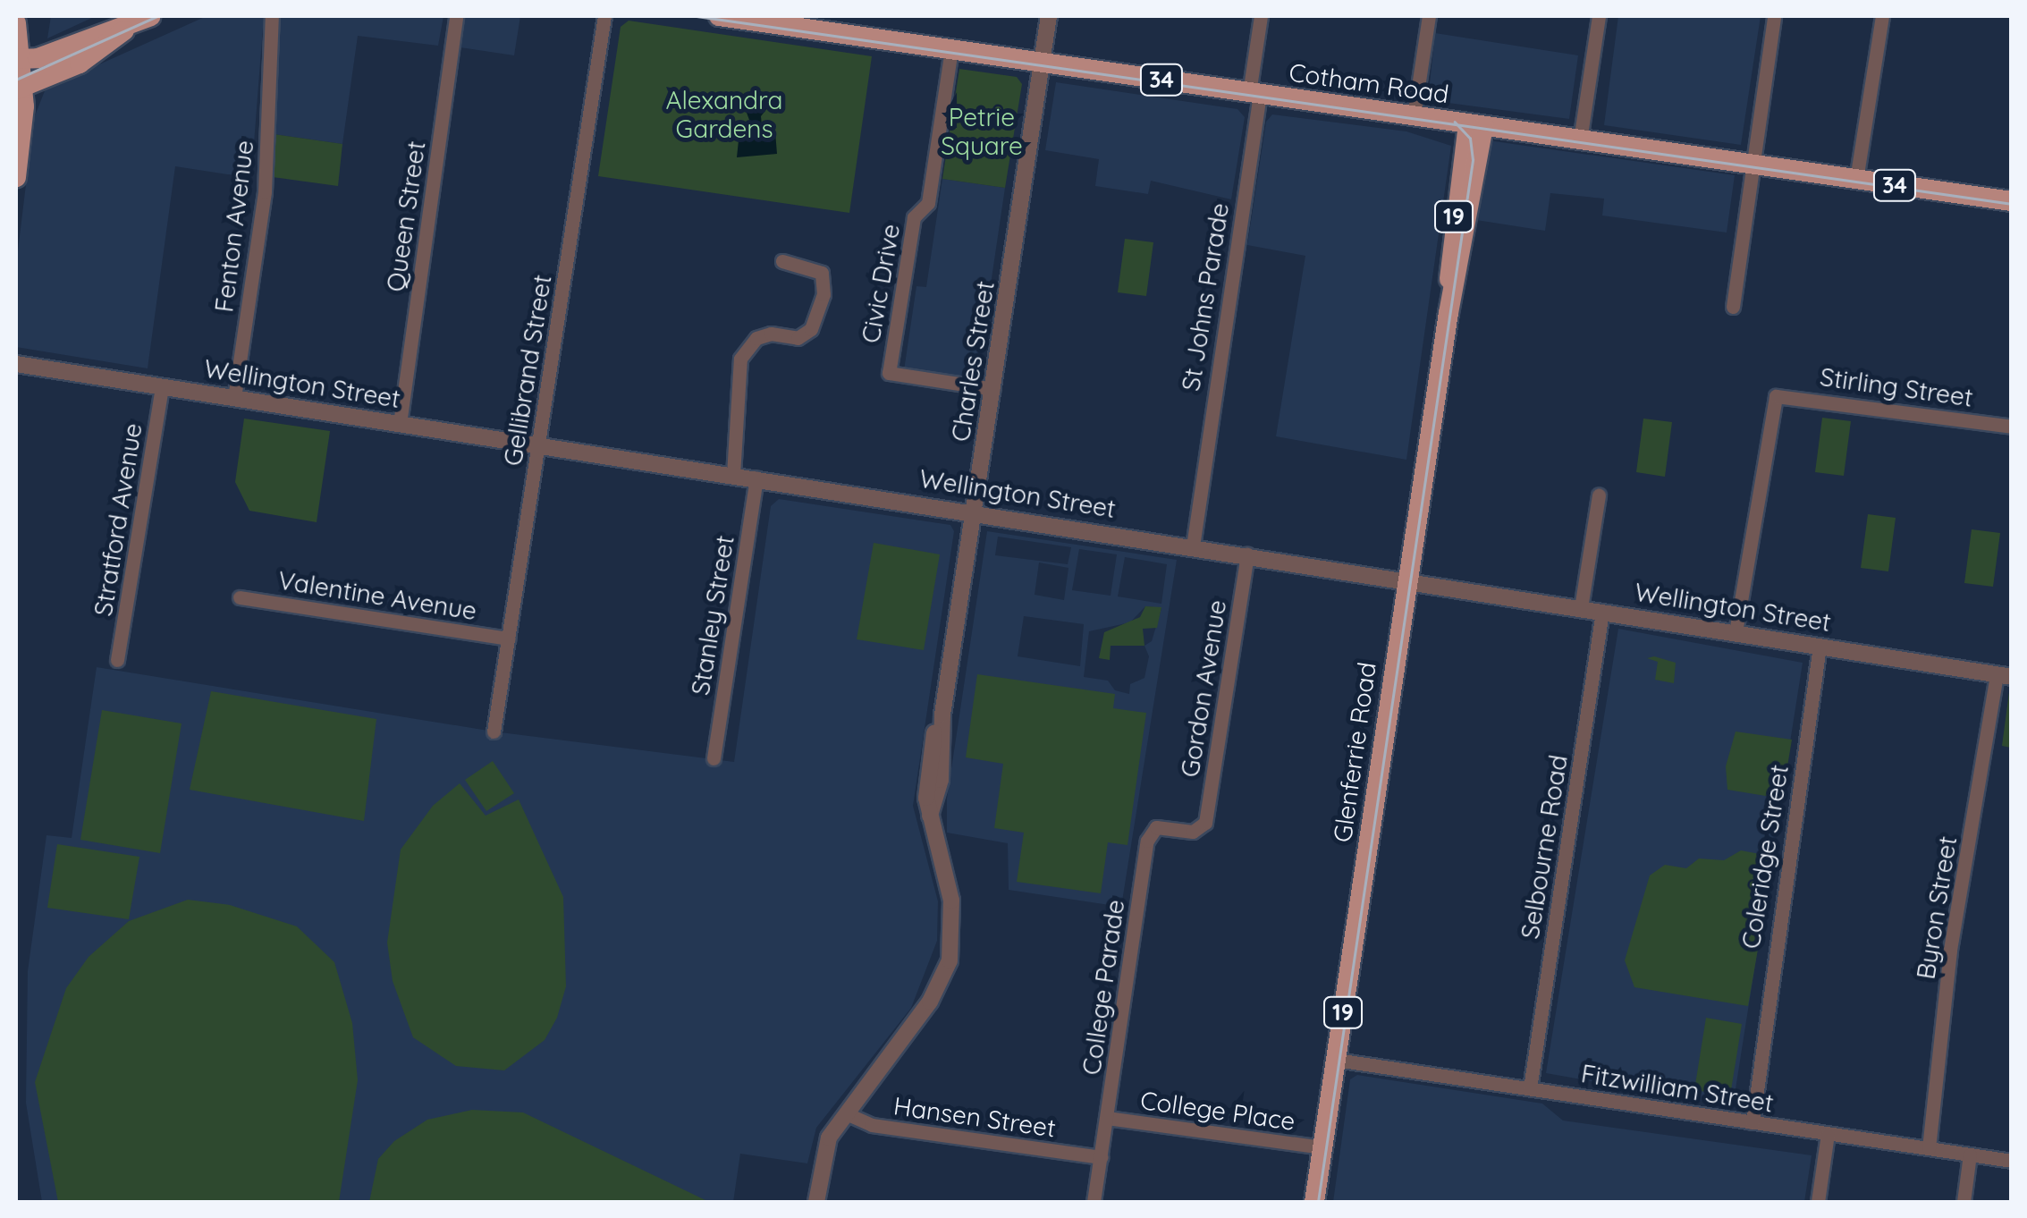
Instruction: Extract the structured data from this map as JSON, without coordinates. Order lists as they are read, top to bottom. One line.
{"streets":{"main road":["34","Cotham Road","19","Glenferrie Road"],"street":["Queen Street","Fenton Avenue","Civic Drive","St Johns Parade","Charles Street","Gellibrand Street","Wellington Street","Stirling Street","Stratford Avenue","Valentine Avenue","Stanley Street","Gordon Avenue","Selbourne Road","Coleridge Street","Byron Street","College Parade","Fitzwilliam Street","College Place","Hansen Street"]},"crossings":[["Cotham Road","Civic Drive"],["Cotham Road","St Johns Parade"],["Cotham Road","Charles Street"],["Cotham Road","Glenferrie Road"],["Queen Street","Wellington Street"],["Fenton Avenue","Wellington Street"],["Civic Drive","Charles Street"],["St Johns Parade","Wellington Street"],["Charles Street","Wellington Street"],["Charles Street","Hansen Street"],["Gellibrand Street","Wellington Street"],["Gellibrand Street","Valentine Avenue"],["Wellington Street","Stirling Street"],["Wellington Street","Stratford Avenue"],["Wellington Street","Stanley Street"],["Wellington Street","Gordon Avenue"],["Wellington Street","Glenferrie Road"],["Wellington Street","Selbourne Road"],["Wellington Street","Coleridge Street"],["Wellington Street","Byron Street"],["Gordon Avenue","College Parade"],["Glenferrie Road","Fitzwilliam Street"],["Glenferrie Road","College Place"],["Selbourne Road","Fitzwilliam Street"],["Coleridge Street","Fitzwilliam Street"],["Byron Street","Fitzwilliam Street"],["College Parade","College Place"],["College Parade","Hansen Street"]],"parks":["Alexandra Gardens","Petrie Square"]}
